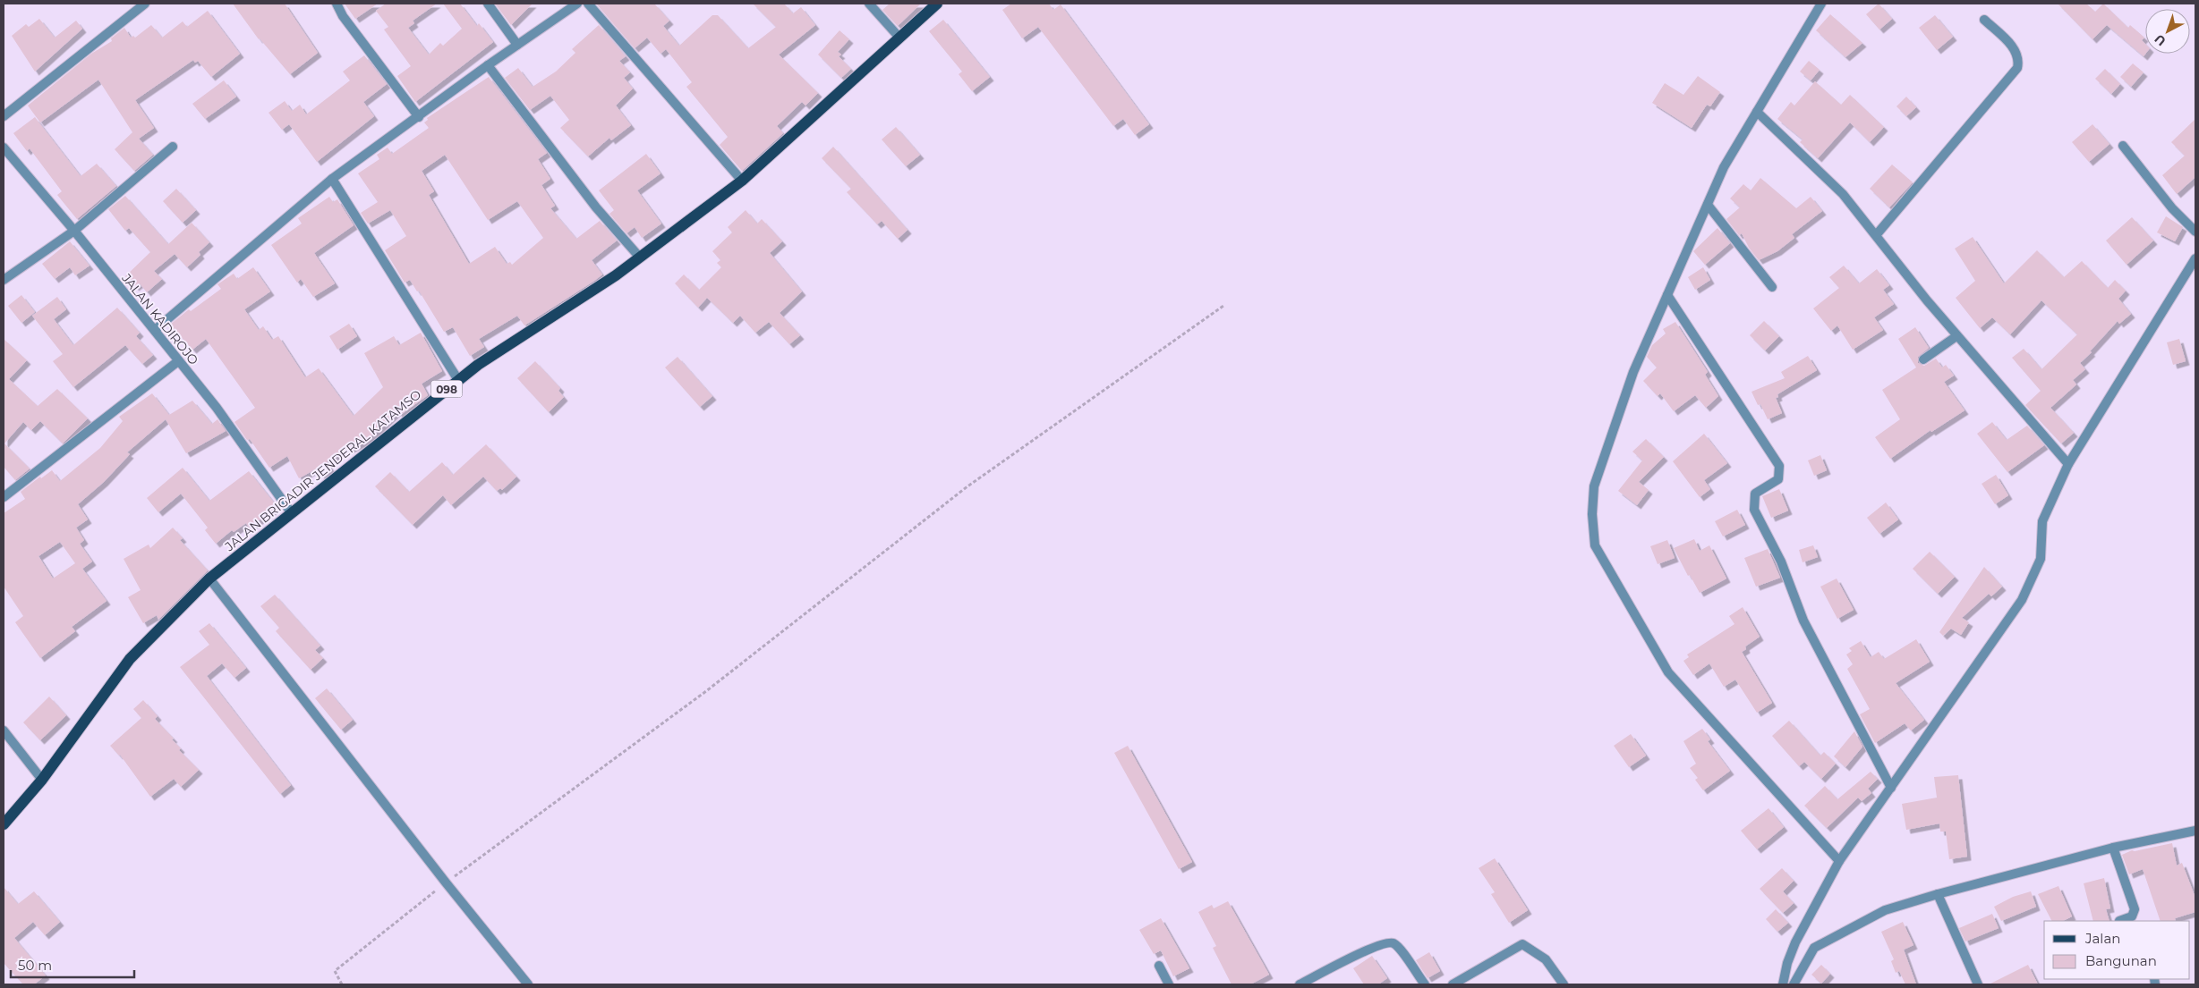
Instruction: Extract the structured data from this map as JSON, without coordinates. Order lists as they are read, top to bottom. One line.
{"streets":{"main road":["098","JALAN BRIGADIR JENDERAL KATAMSO"],"street":["JALAN KADIROJO"]},"crossings":[["JALAN KADIROJO","JALAN BRIGADIR JENDERAL KATAMSO"]],"legend":["Jalan","Bangunan"],"scale_bar":"50 m","north":"bottom left"}
